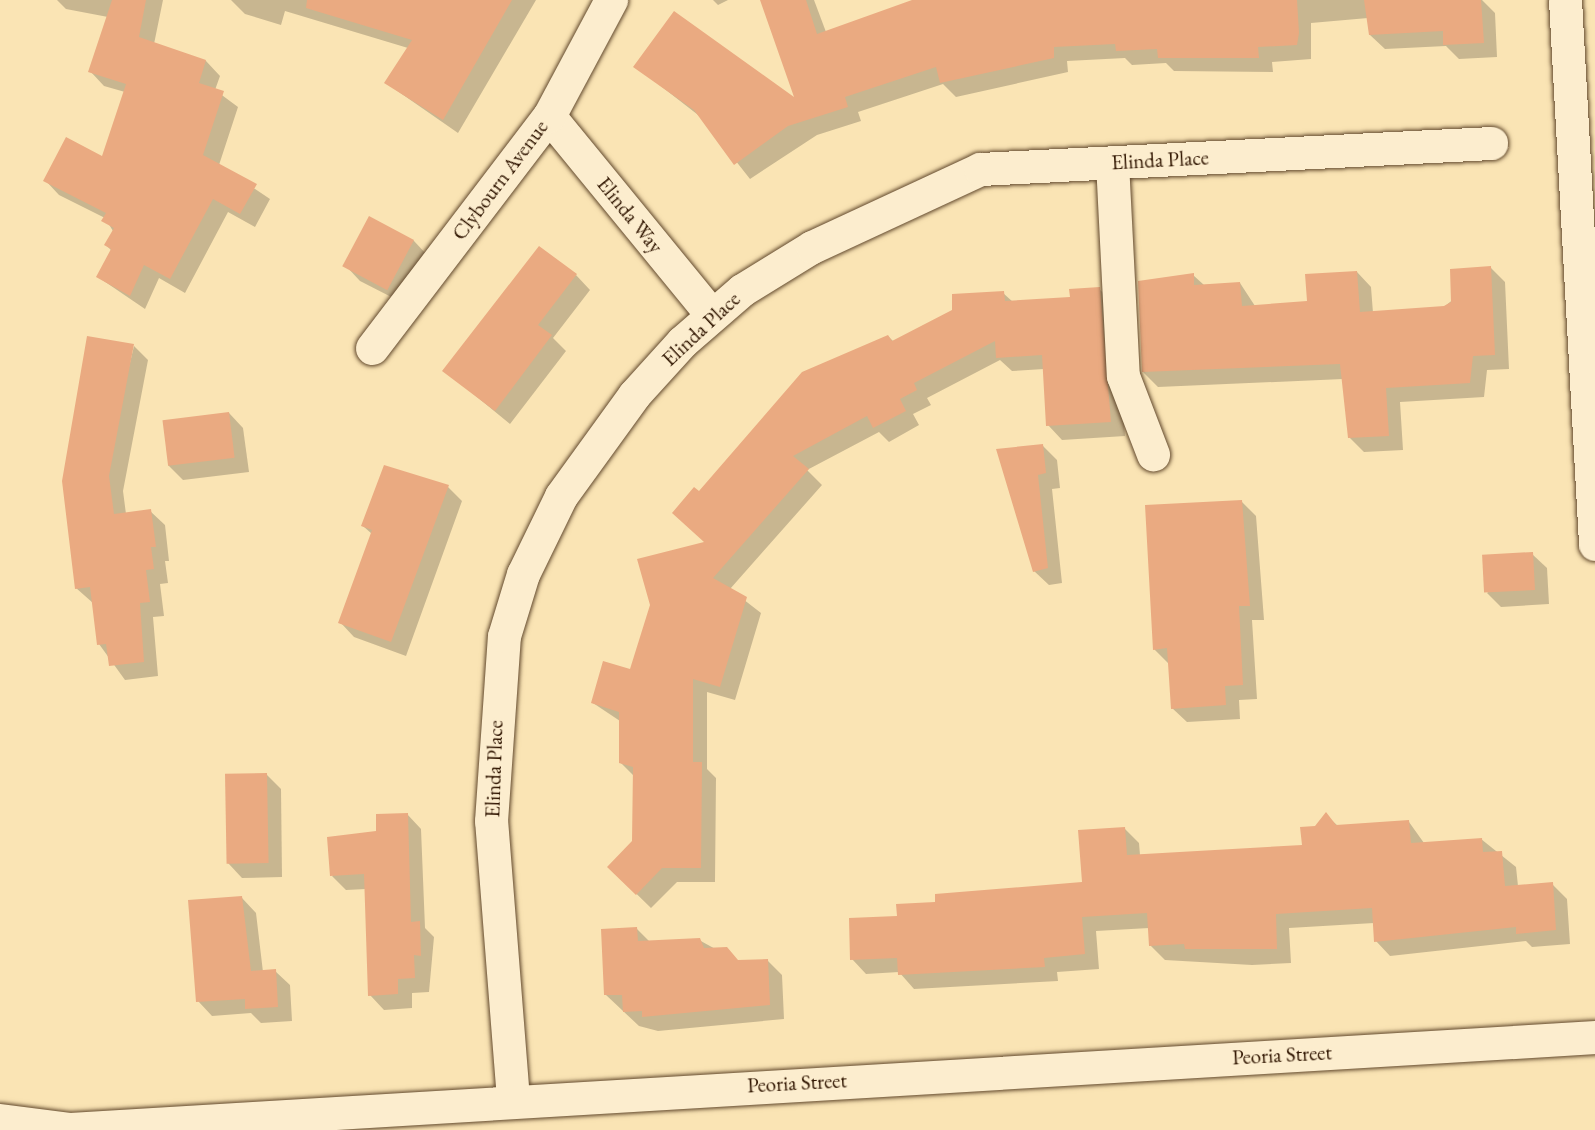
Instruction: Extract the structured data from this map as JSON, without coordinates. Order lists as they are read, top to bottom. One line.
{"streets":{"street":["Elinda Place","Clybourn Avenue","Elinda Way","Peoria Street"]},"crossings":[["Elinda Place","Elinda Way"],["Elinda Place","Peoria Street"],["Clybourn Avenue","Elinda Way"]]}
